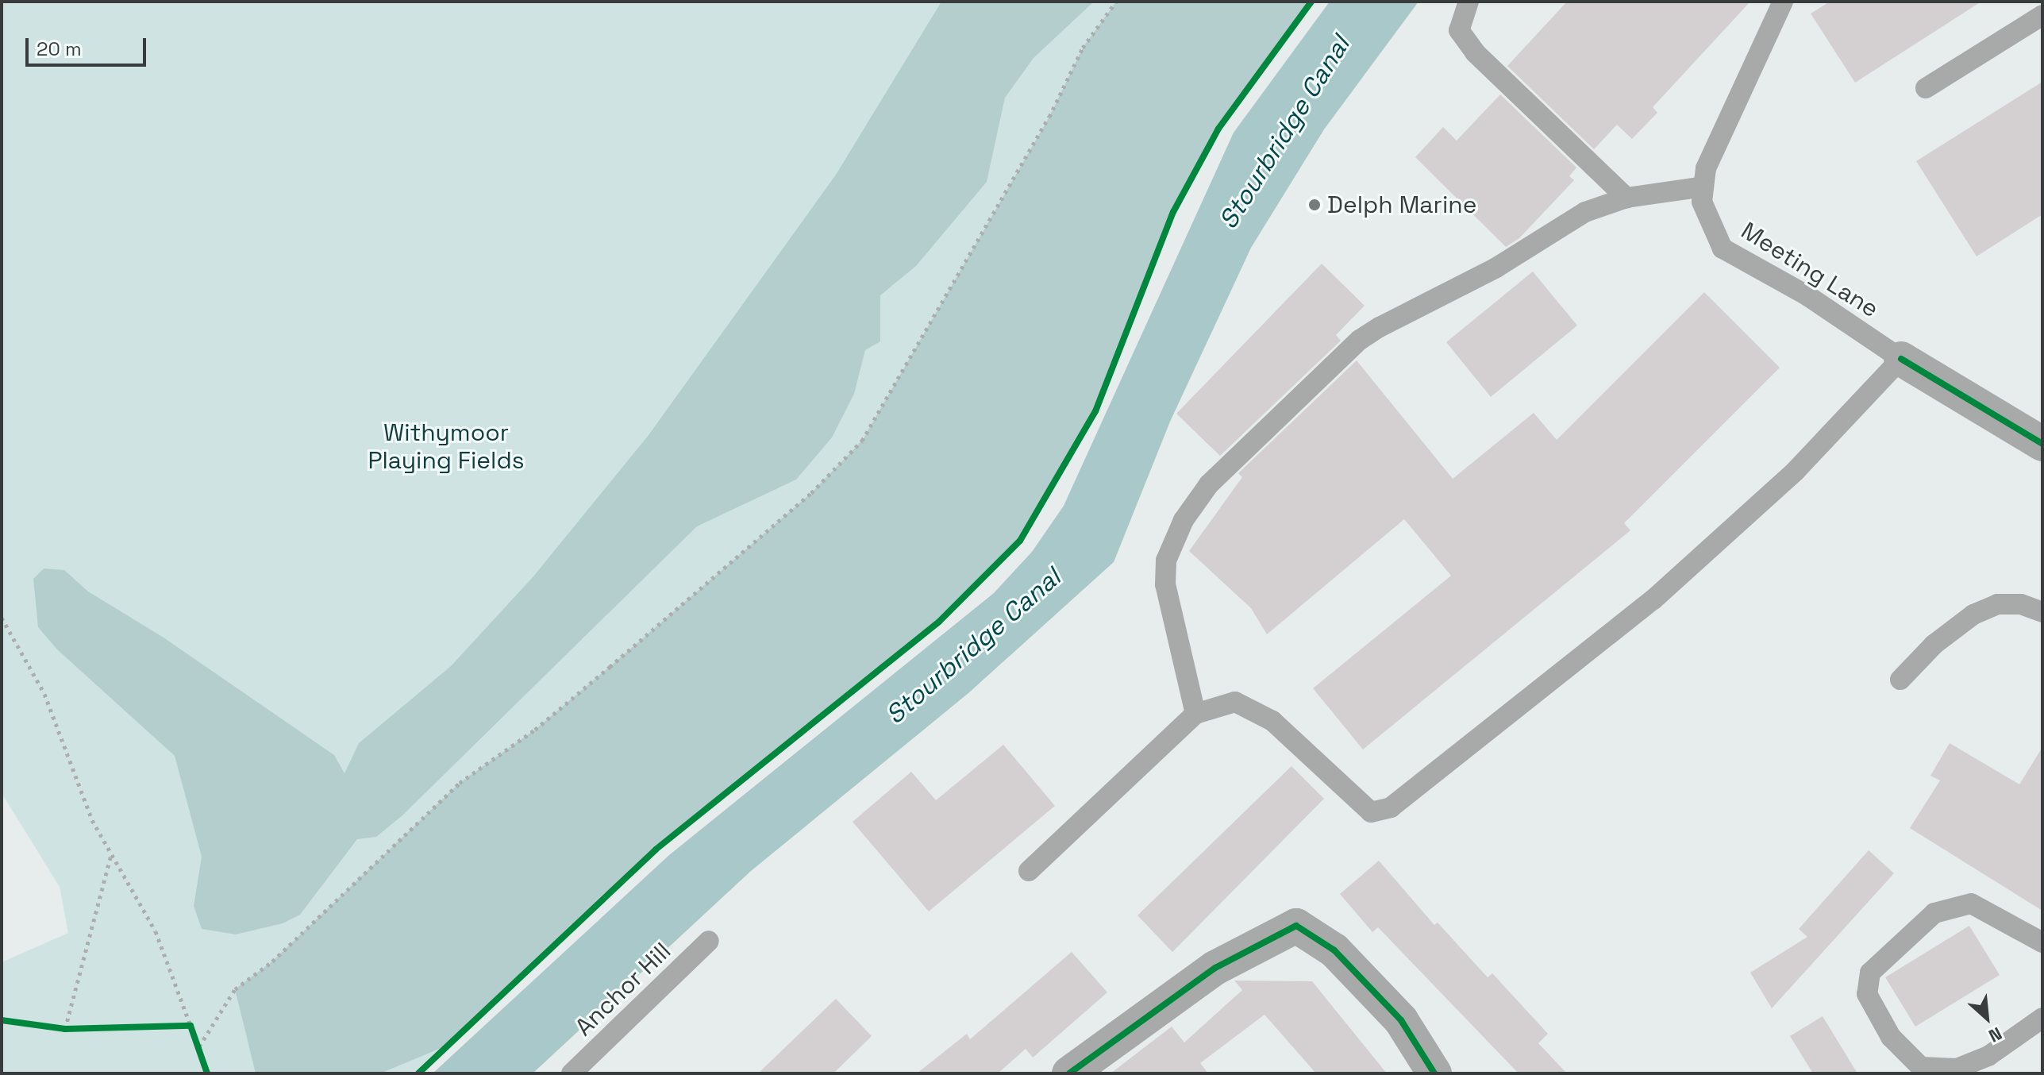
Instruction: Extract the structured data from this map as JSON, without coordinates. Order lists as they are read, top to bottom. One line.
{"streets":{"lane":["Meeting Lane","Anchor Hill"]},"water":["Stourbridge Canal"],"parks":["Withymoor Playing Fields"],"places":["Delph Marine"],"scale_bar":"20 m","north":"bottom right"}
